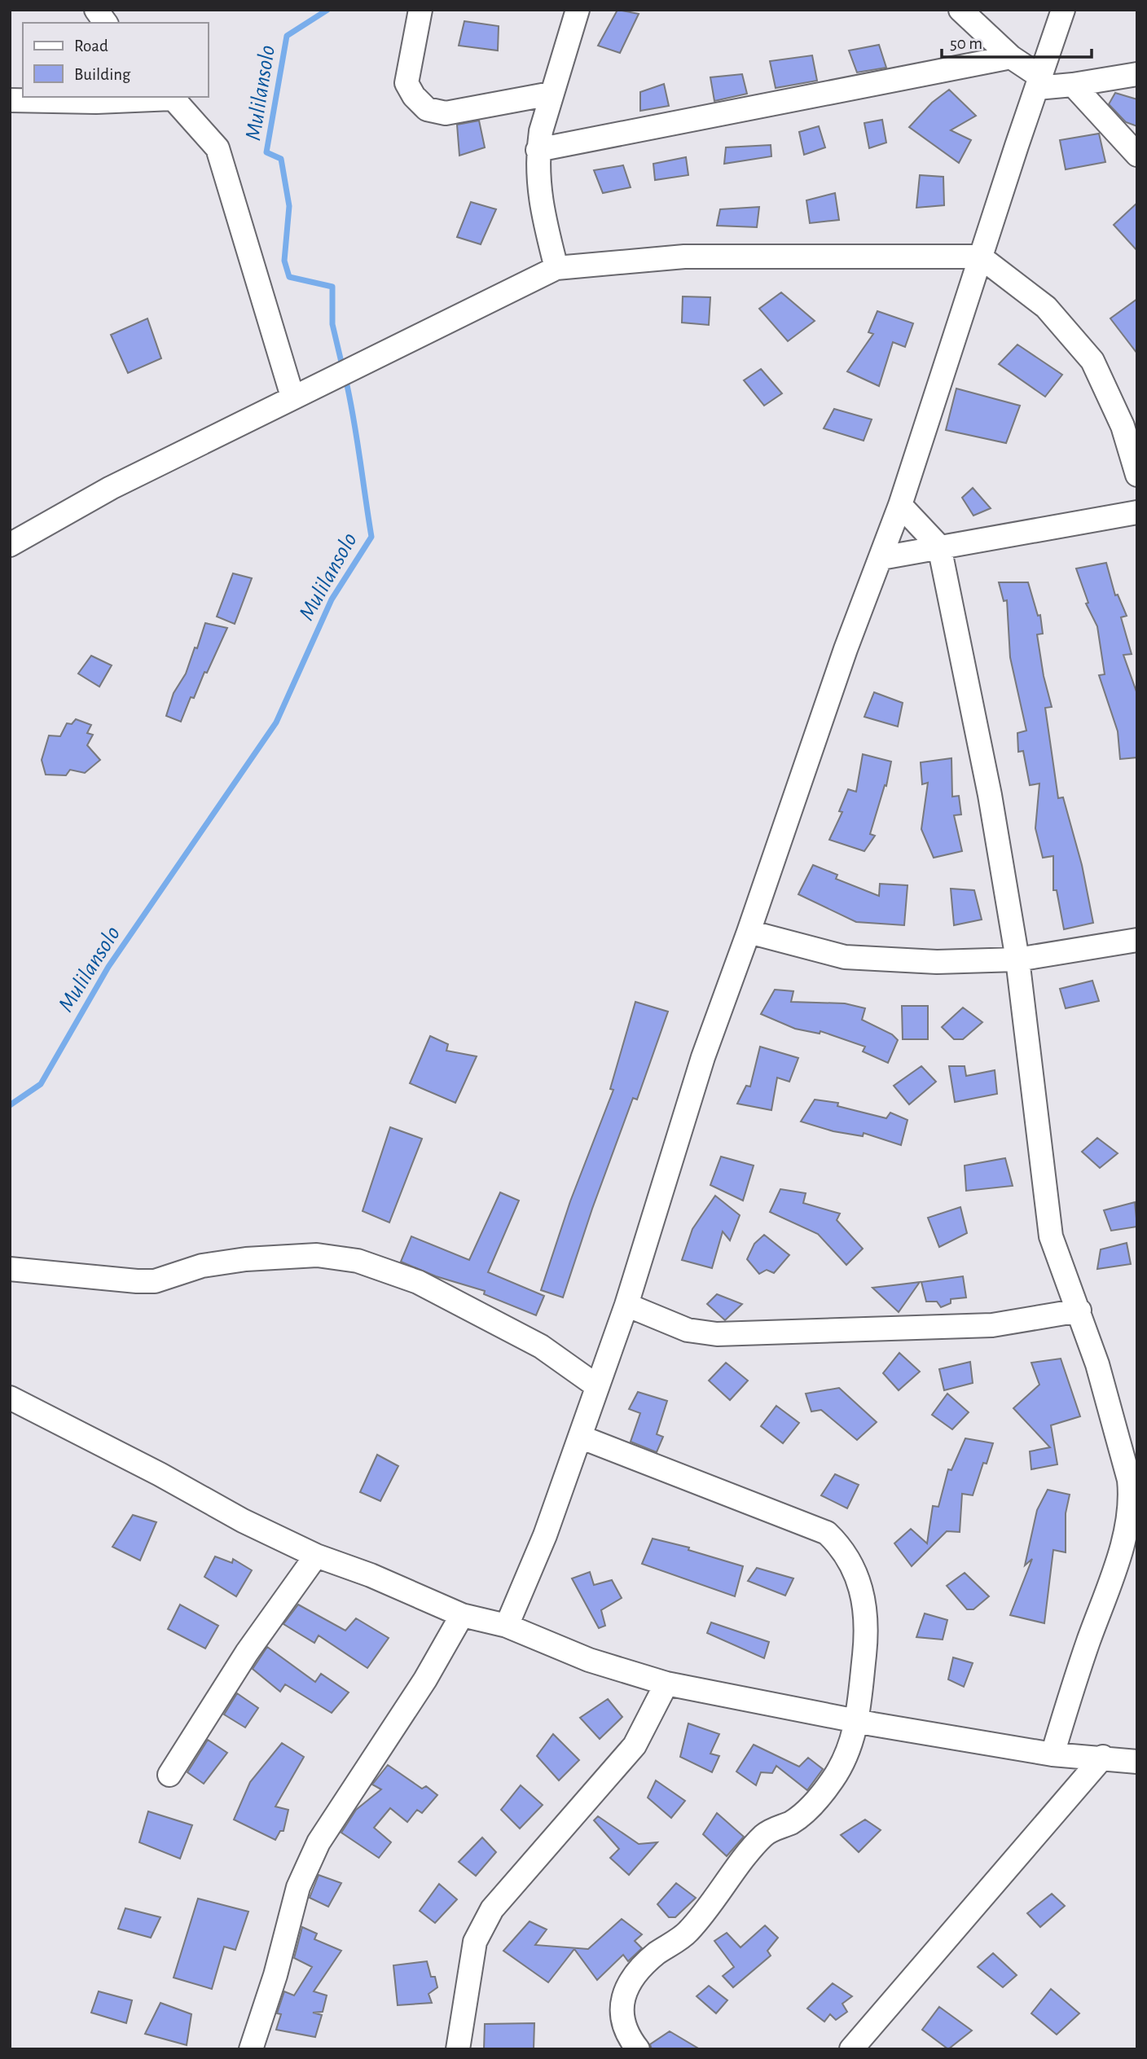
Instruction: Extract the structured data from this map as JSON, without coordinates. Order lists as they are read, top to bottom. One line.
{"water":["Mulilansolo"],"legend":["Road","Building"],"scale_bar":"50 m"}
